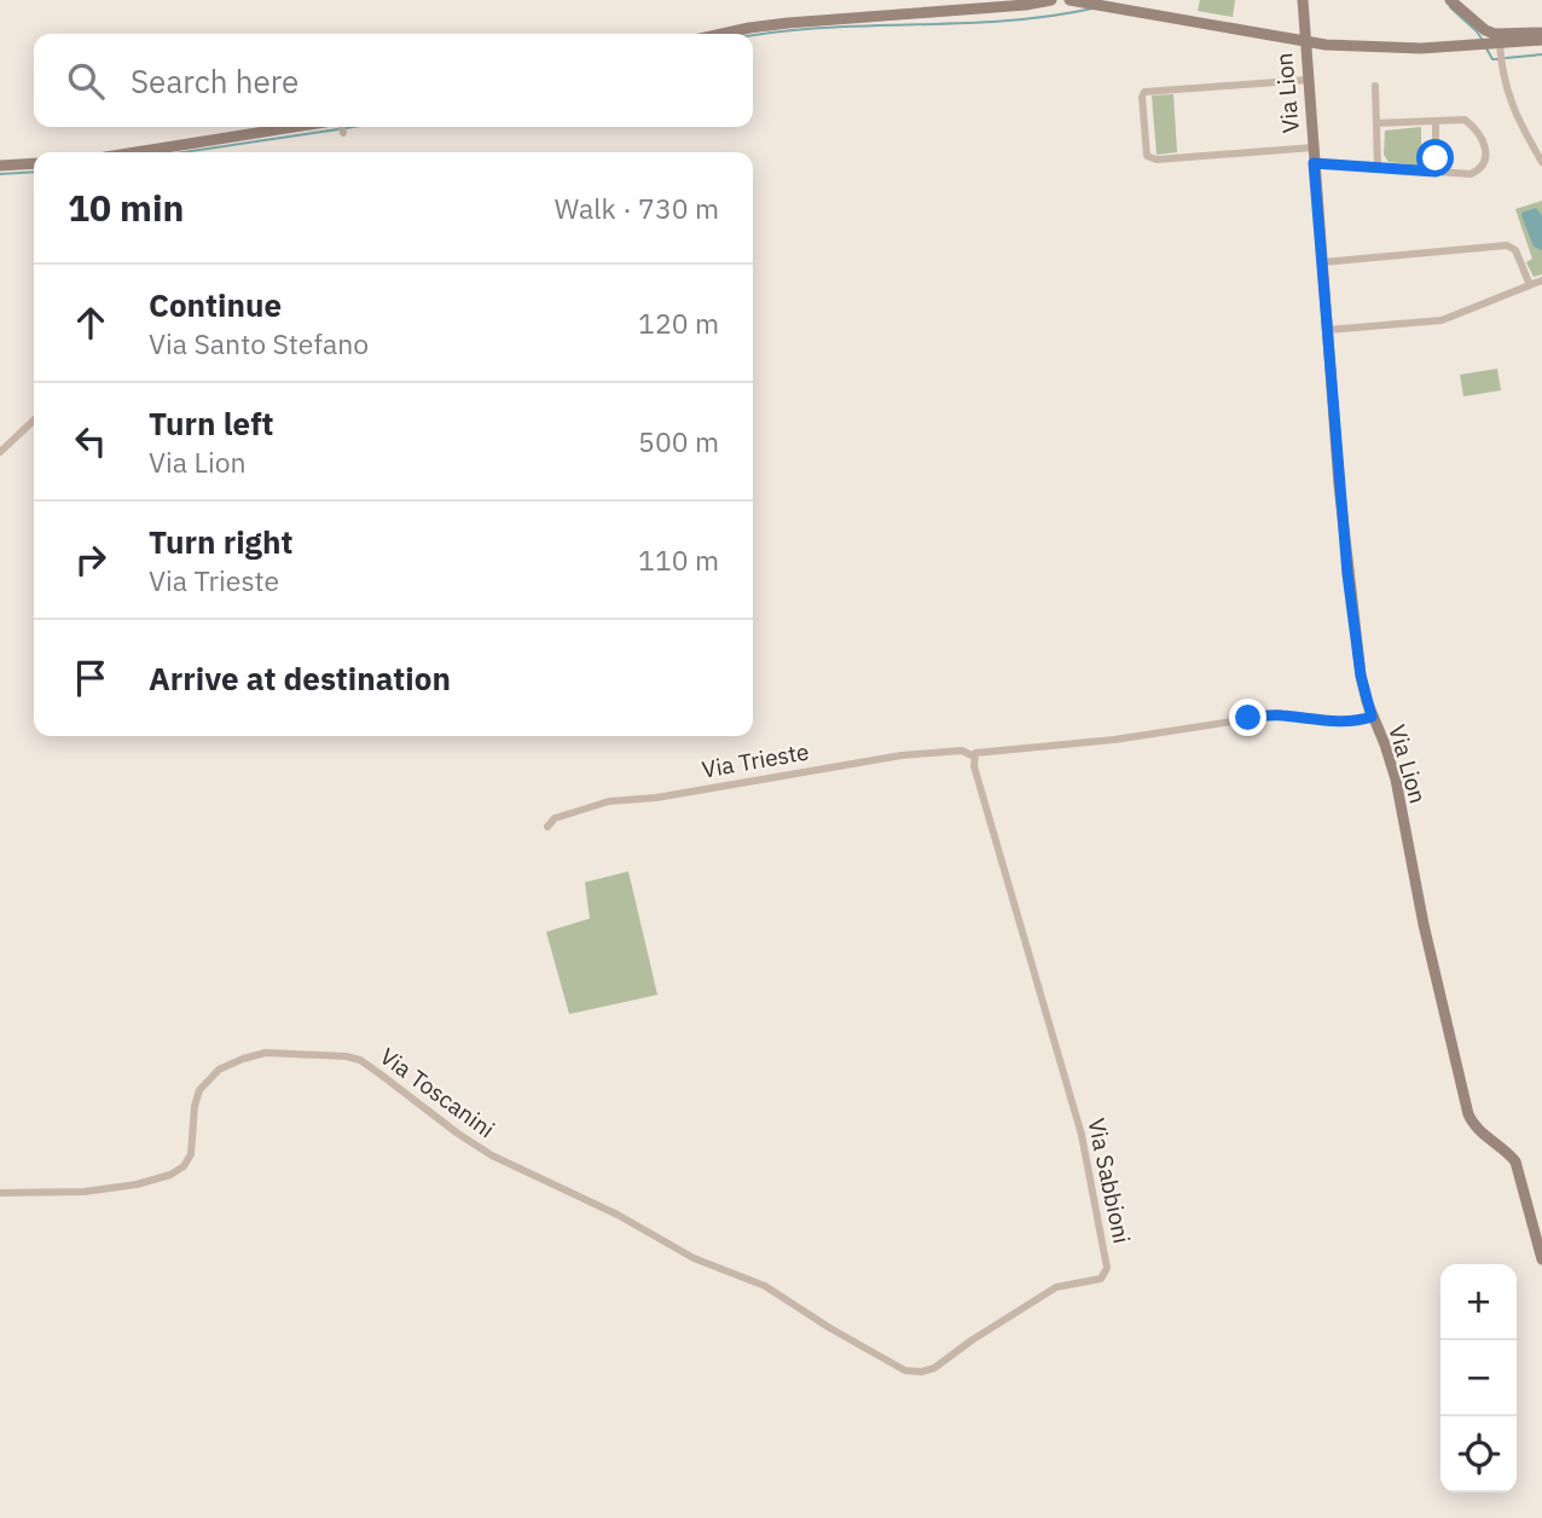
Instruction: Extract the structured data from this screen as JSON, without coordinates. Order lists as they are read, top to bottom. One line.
{"streets":{"street":["Via Lion","Via Trieste","Via Toscanini","Via Sabbioni"]},"crossings":[["Via Lion","Via Trieste"],["Via Trieste","Via Sabbioni"],["Via Toscanini","Via Sabbioni"]],"page":{"search":"Search here","heading":["10 min","Walk · 730 m"],"list":[["Continue","Via Santo Stefano","120 m"],["Turn left","Via Lion","500 m"],["Turn right","Via Trieste","110 m"],"Arrive at destination"],"map_buttons":["+","−"]}}
